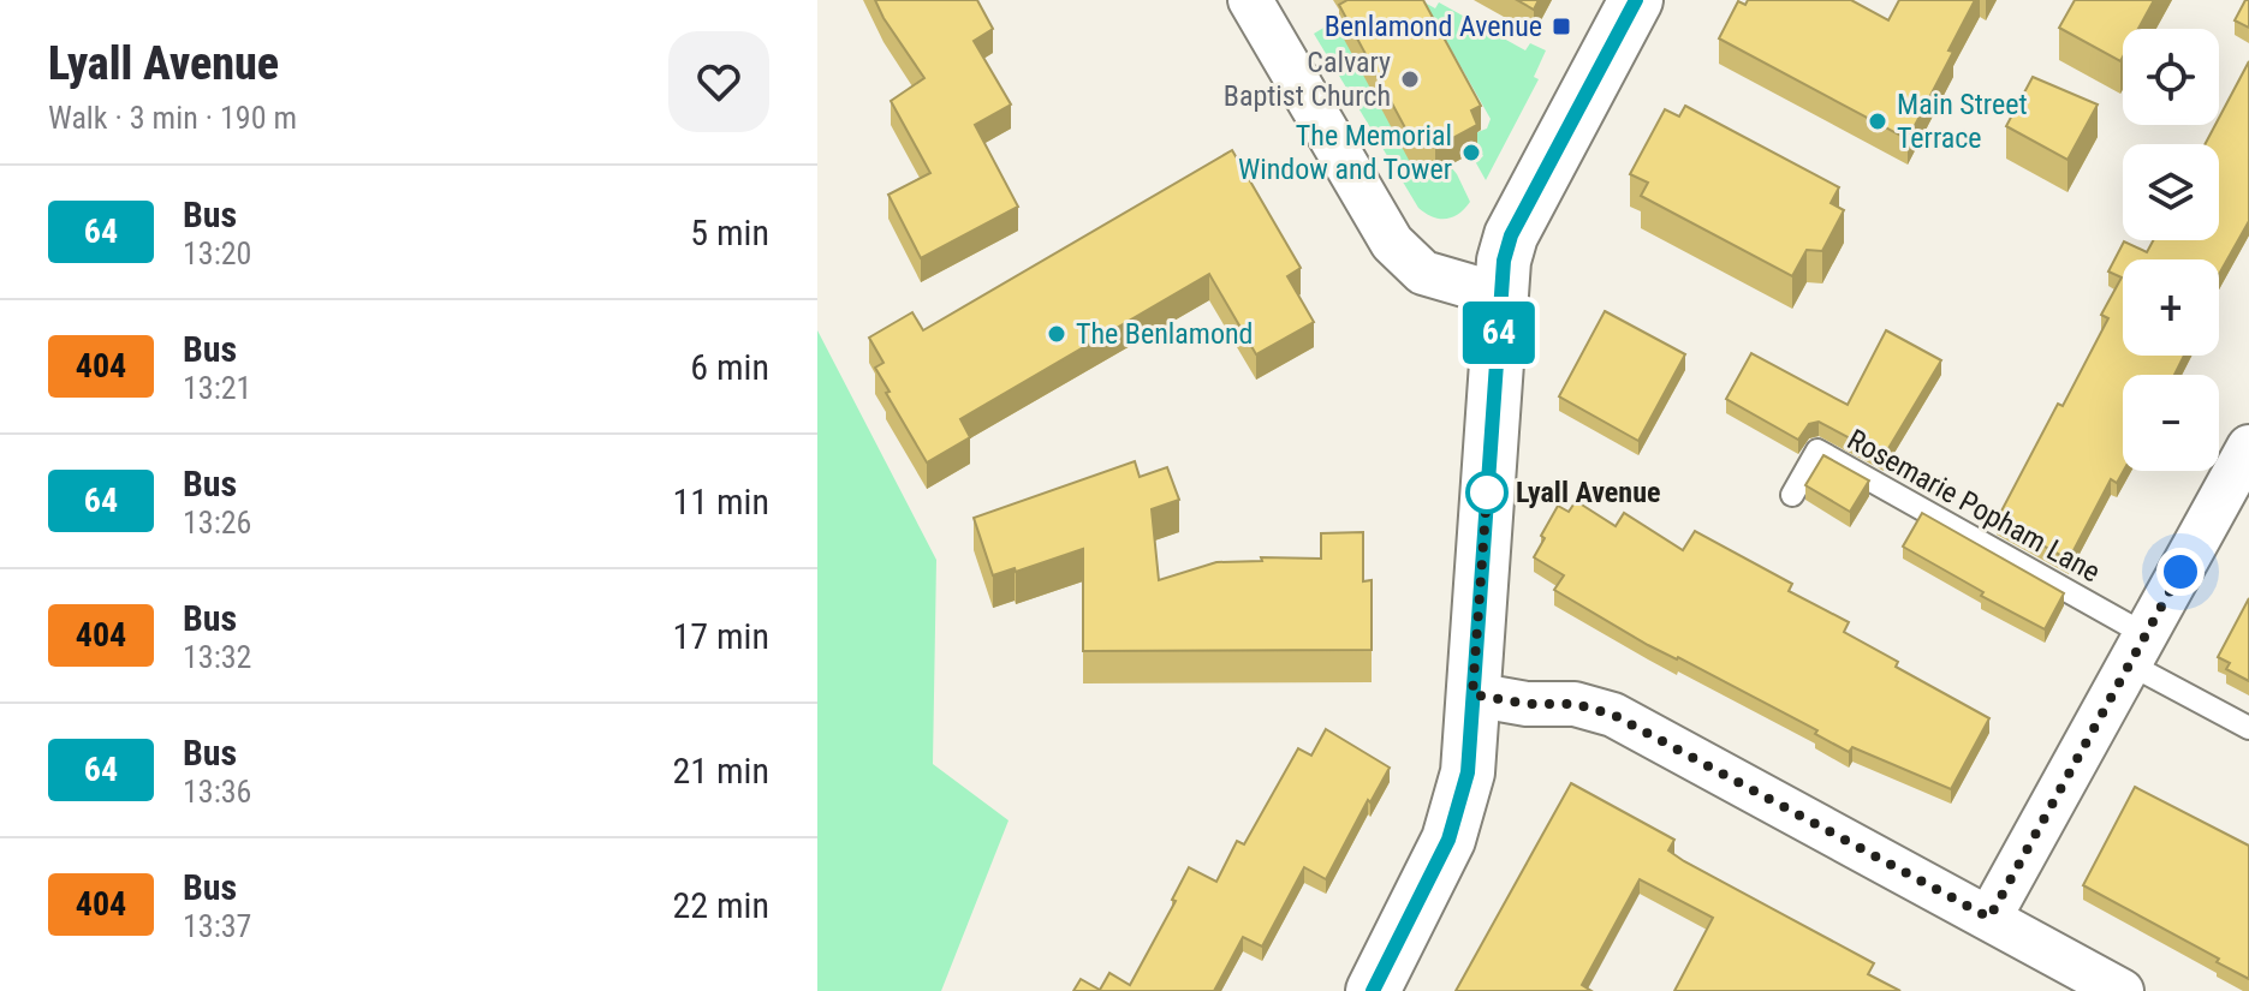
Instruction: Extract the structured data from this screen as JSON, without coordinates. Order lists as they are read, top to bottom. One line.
{"streets":{"lane":["Rosemarie Popham Lane"]},"places":{"transit":["Benlamond Avenue"],"other":["Calvary Baptist Church","Main Street Terrace","The Memorial Window and Tower","The Benlamond","Lyall Avenue"]},"lines":["bus line 64"],"page":{"heading":["Lyall Avenue","Walk · 3 min · 190 m"],"on_map":"64","map_buttons":["+","−"],"list":[{"mark":"64","name":"Bus","note":"13:20","value":"5 min"},{"mark":"404","name":"Bus","note":"13:21","value":"6 min"},{"mark":"64","name":"Bus","note":"13:26","value":"11 min"},{"mark":"404","name":"Bus","note":"13:32","value":"17 min"},{"mark":"64","name":"Bus","note":"13:36","value":"21 min"},{"mark":"404","name":"Bus","note":"13:37","value":"22 min"}]}}
